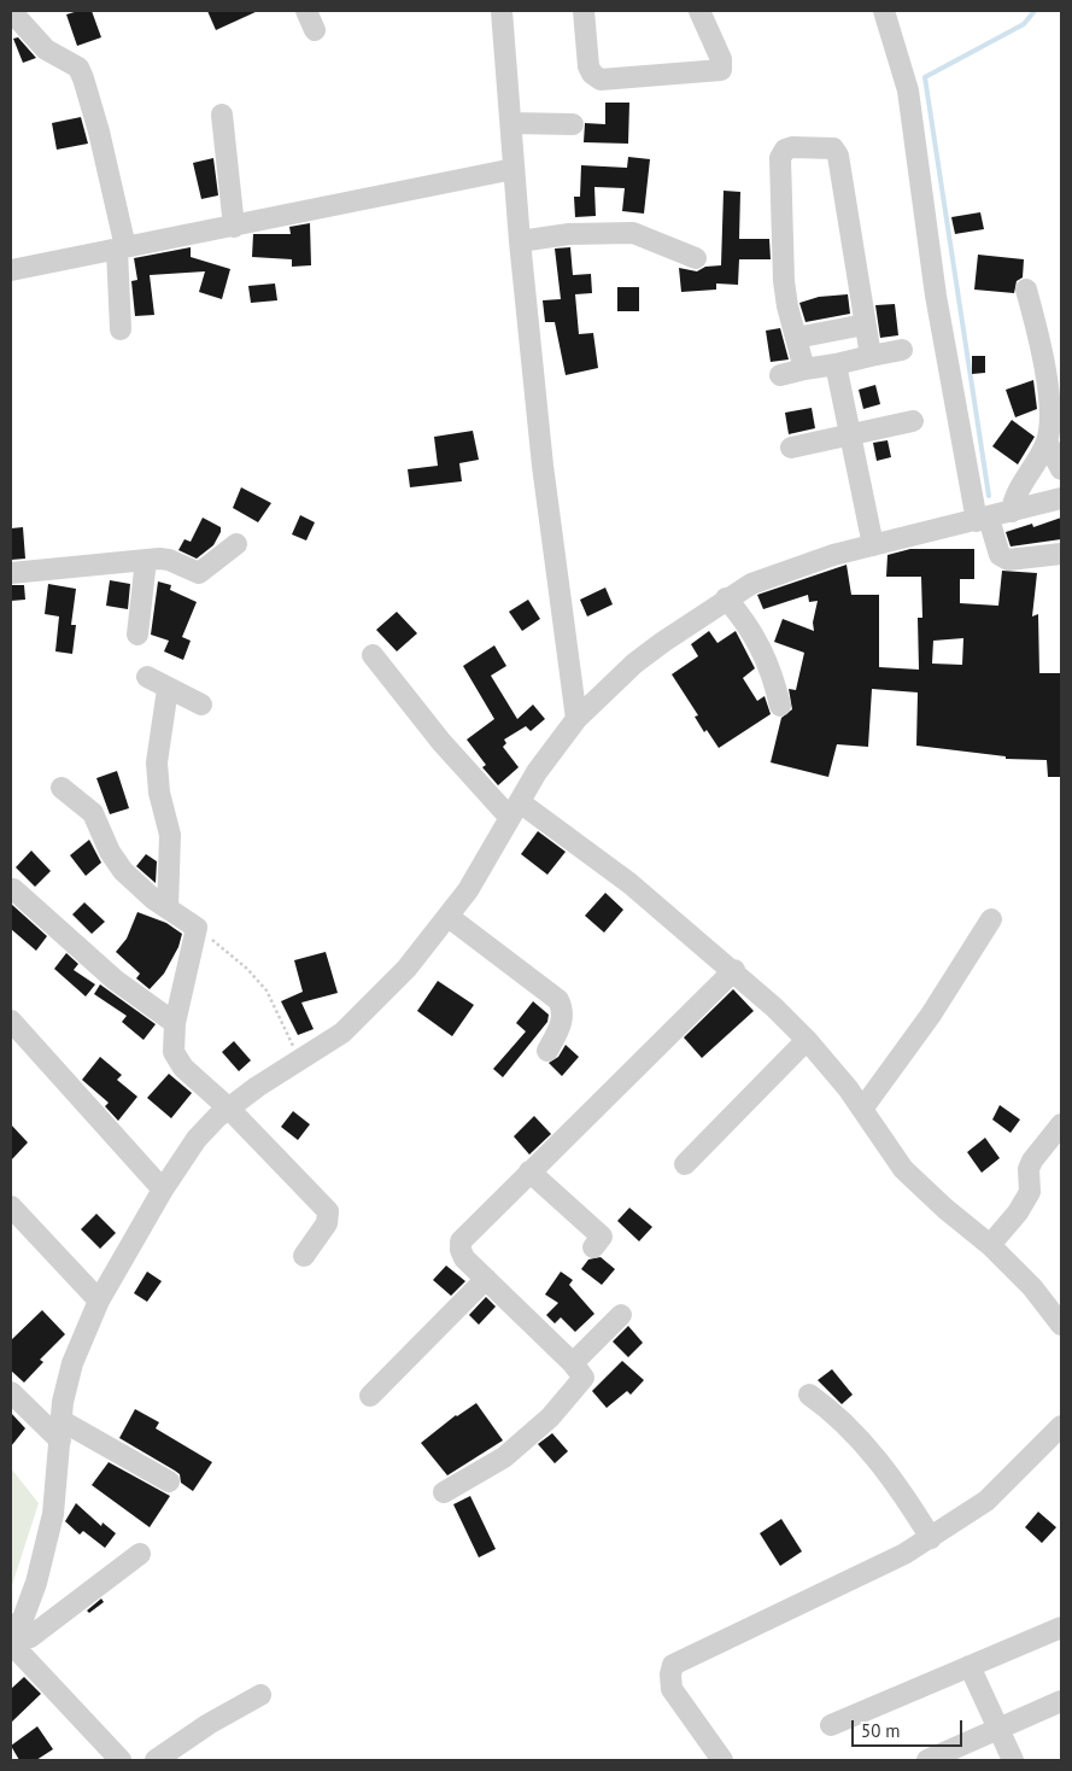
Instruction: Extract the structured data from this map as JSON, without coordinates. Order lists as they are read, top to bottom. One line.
{"scale_bar":"50 m"}
